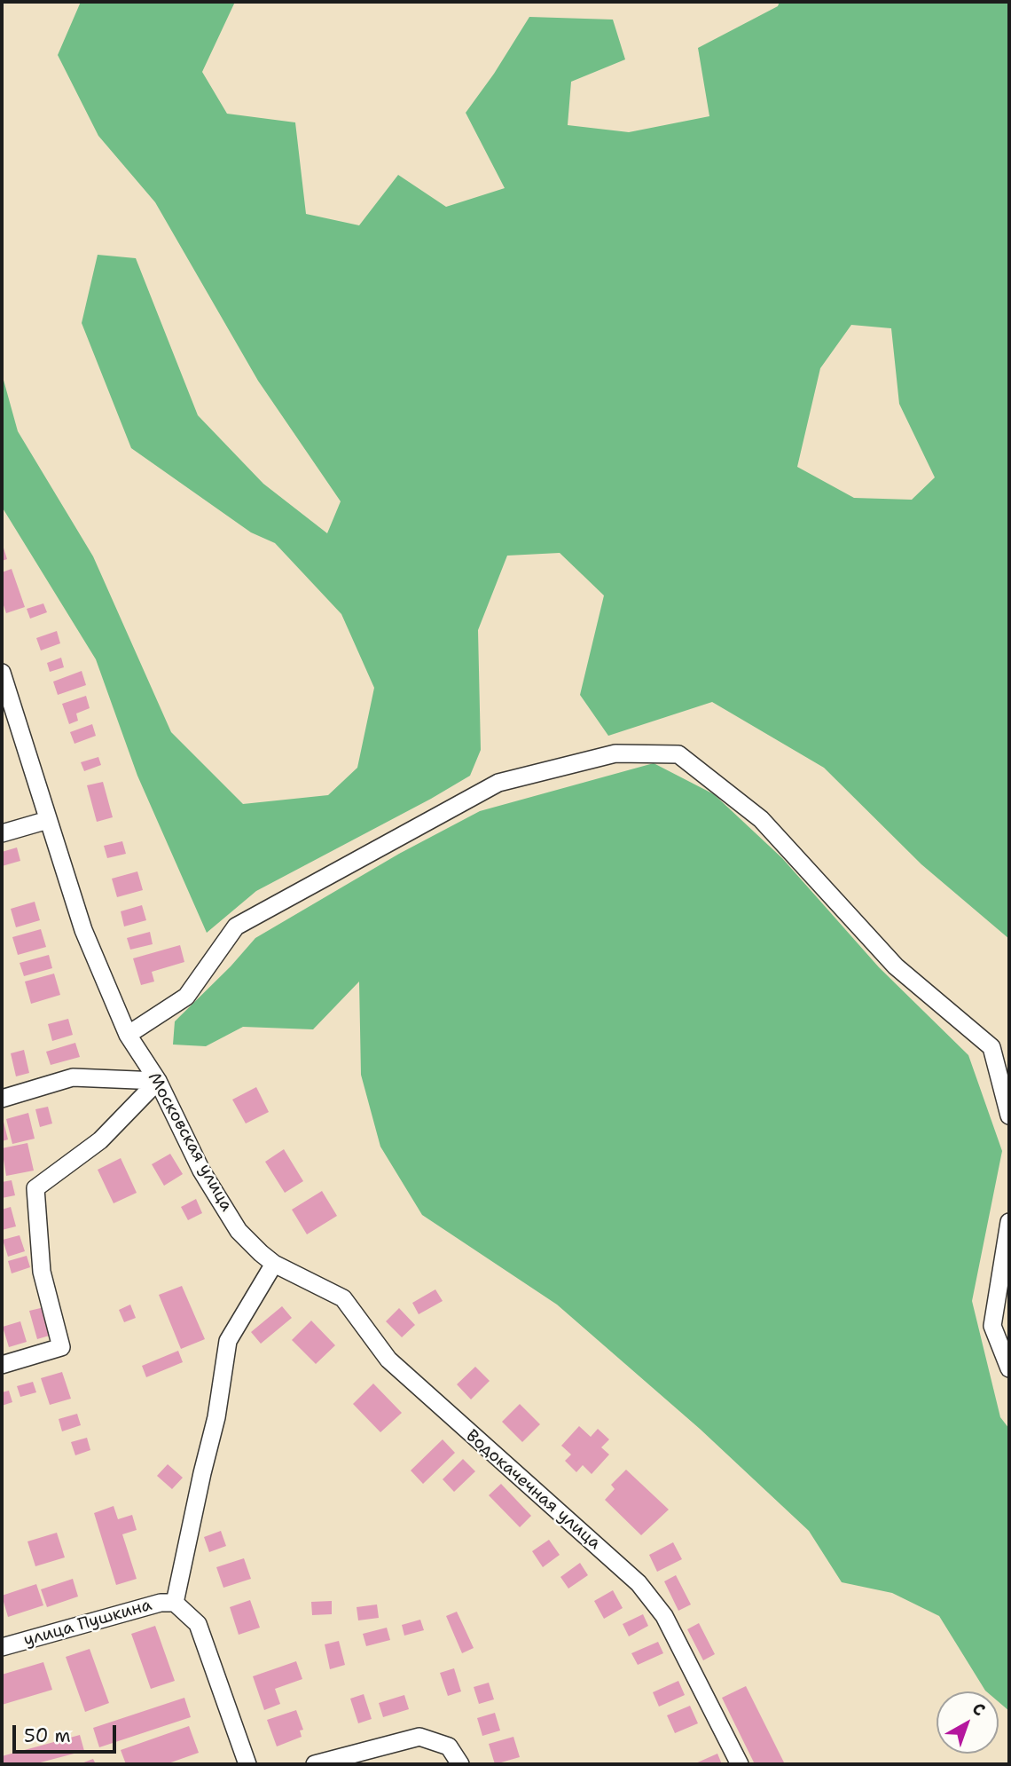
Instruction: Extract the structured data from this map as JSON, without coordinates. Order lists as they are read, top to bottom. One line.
{"streets":{"street":["Московская улица","Водокачечная улица","улица Пушкина"]},"crossings":[["Московская улица","Водокачечная улица"]],"scale_bar":"50 m","north":"top right"}
